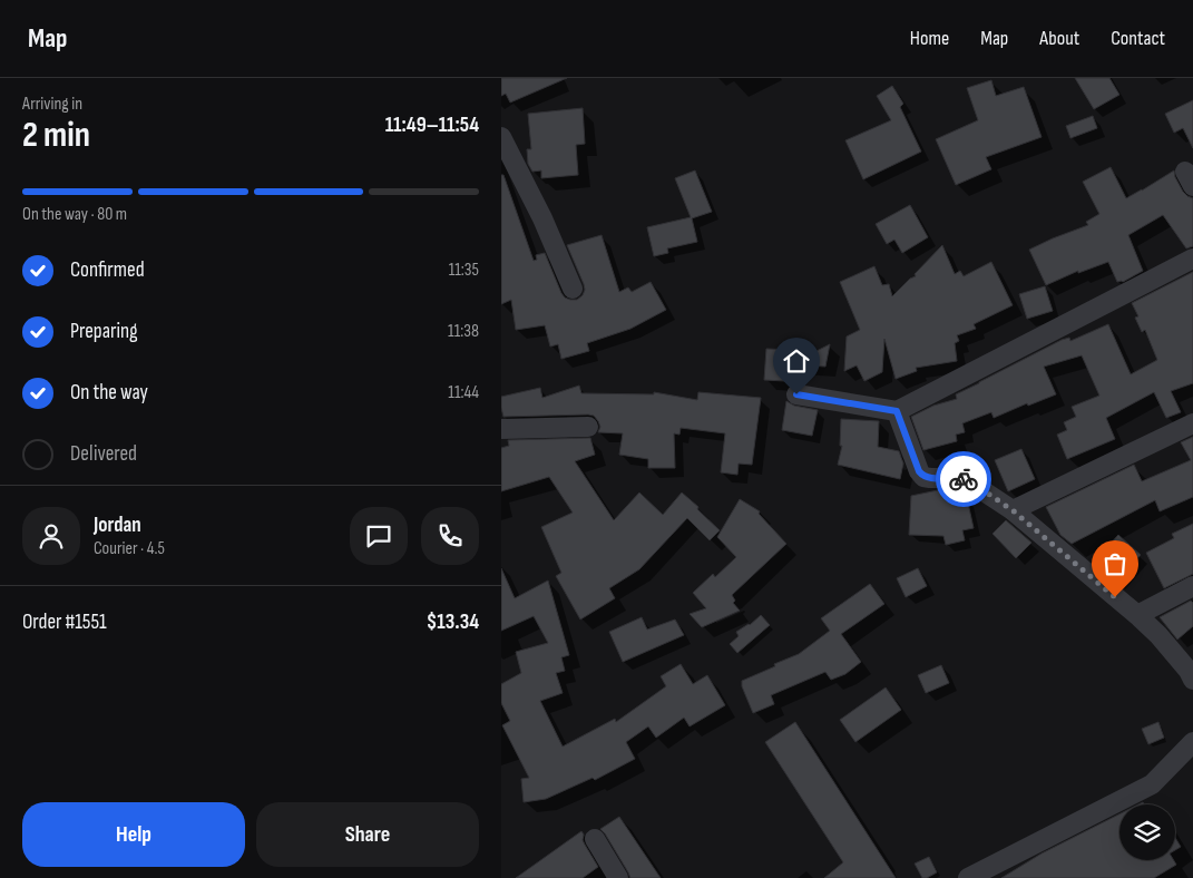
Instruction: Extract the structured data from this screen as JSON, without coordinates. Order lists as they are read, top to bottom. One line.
{"page":{"header":"Map","nav":["Home","Map","About","Contact"],"heading":["2 min","Arriving in","11:49–11:54"],"panel":["Jordan","Courier · 4.5","Order #1551","$13.34"],"bar":"On the way · 80 m","list":[["Confirmed","11:35"],["Preparing","11:38"],["On the way","11:44"],"Delivered"],"buttons":["Help","Share"]}}
